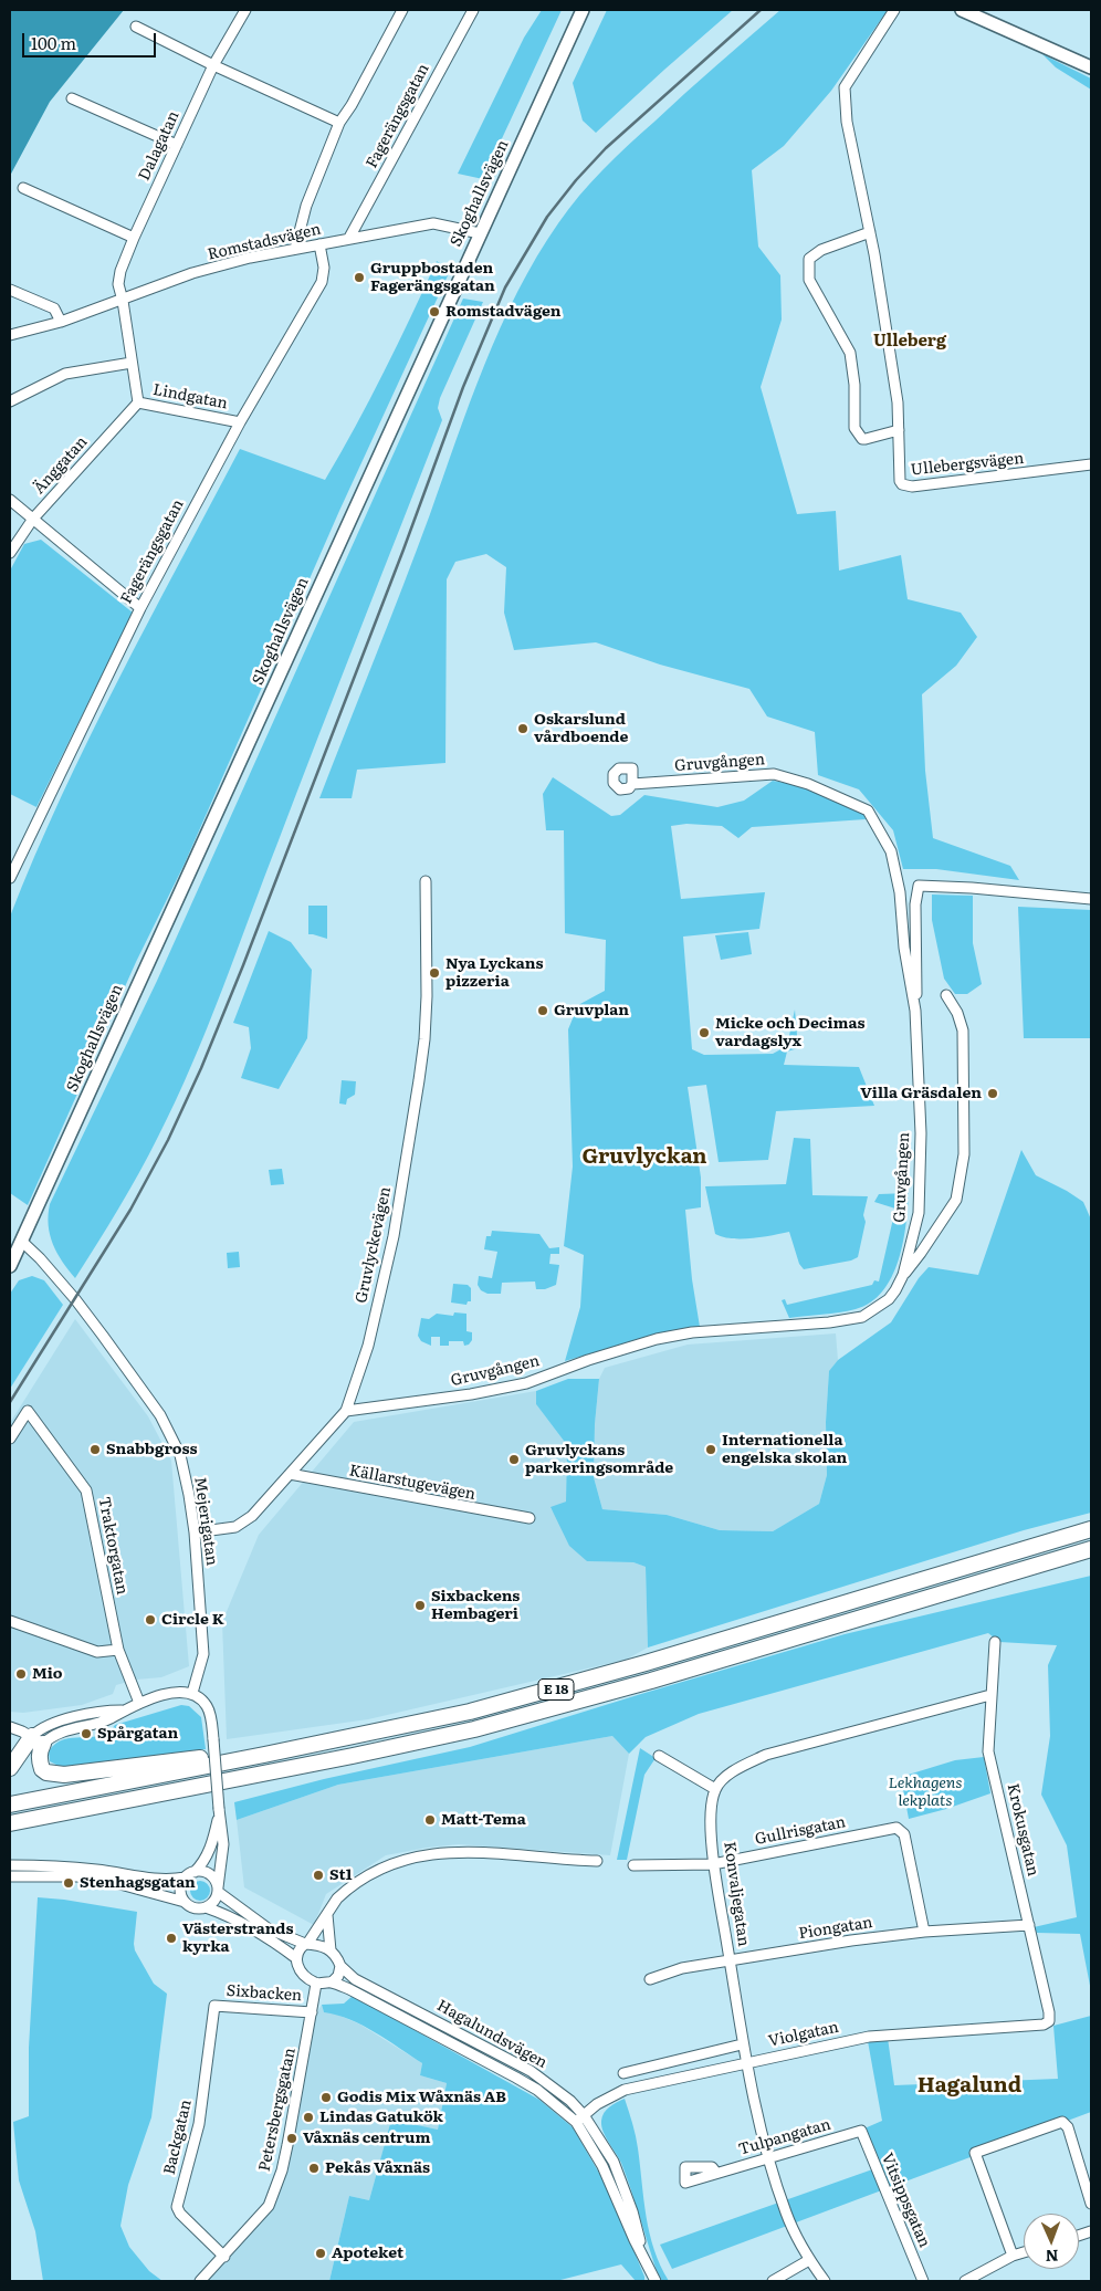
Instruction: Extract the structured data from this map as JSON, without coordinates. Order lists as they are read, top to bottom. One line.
{"streets":{"highway":["E 18"],"main road":["Skoghallsvägen"],"street":["Fagerängsgatan","Dalagatan","Romstadsvägen","Lindgatan","Ullebergsvägen","Änggatan","Gruvgången","Gruvlyckevägen","Källarstugevägen","Mejerigatan","Traktorgatan","Krokusgatan","Gullrisgatan","Konvaljegatan","Piongatan","Sixbacken","Hagalundsvägen","Violgatan","Petersbergsgatan","Backgatan","Tulpangatan","Vitsippsgatan"]},"crossings":[["Fagerängsgatan","Romstadsvägen"],["Fagerängsgatan","Lindgatan"],["Dalagatan","Romstadsvägen"],["Dalagatan","Lindgatan"],["Skoghallsvägen","Romstadsvägen"],["Skoghallsvägen","Mejerigatan"],["Romstadsvägen","Lindgatan"],["Lindgatan","Änggatan"],["Gruvgången","Gruvlyckevägen"],["Gruvlyckevägen","Källarstugevägen"],["Gruvlyckevägen","Mejerigatan"],["Krokusgatan","Piongatan"],["Krokusgatan","Violgatan"],["Gullrisgatan","Konvaljegatan"],["Gullrisgatan","Piongatan"],["Konvaljegatan","Piongatan"],["Konvaljegatan","Violgatan"],["Konvaljegatan","Tulpangatan"],["Sixbacken","Petersbergsgatan"],["Sixbacken","Backgatan"],["Hagalundsvägen","Violgatan"],["Hagalundsvägen","Petersbergsgatan"],["Petersbergsgatan","Backgatan"],["Tulpangatan","Vitsippsgatan"]],"districts":["Ulleberg","Gruvlyckan","Hagalund"],"parks":["Lekhagens lekplats"],"places":["Gruppbostaden Fagerängsgatan","Romstadvägen","Oskarslund vårdboende","Nya Lyckans pizzeria","Gruvplan","Micke och Decimas vardagslyx","Villa Gräsdalen","Snabbgross","Internationella engelska skolan","Gruvlyckans parkeringsområde","Sixbackens Hembageri","Circle K","Mio","Spårgatan","Matt-Tema","St1","Stenhagsgatan","Västerstrands kyrka","Godis Mix Wåxnäs AB","Lindas Gatukök","Våxnäs centrum","Pekås Våxnäs","Apoteket"],"scale_bar":"100 m","north":"bottom"}
